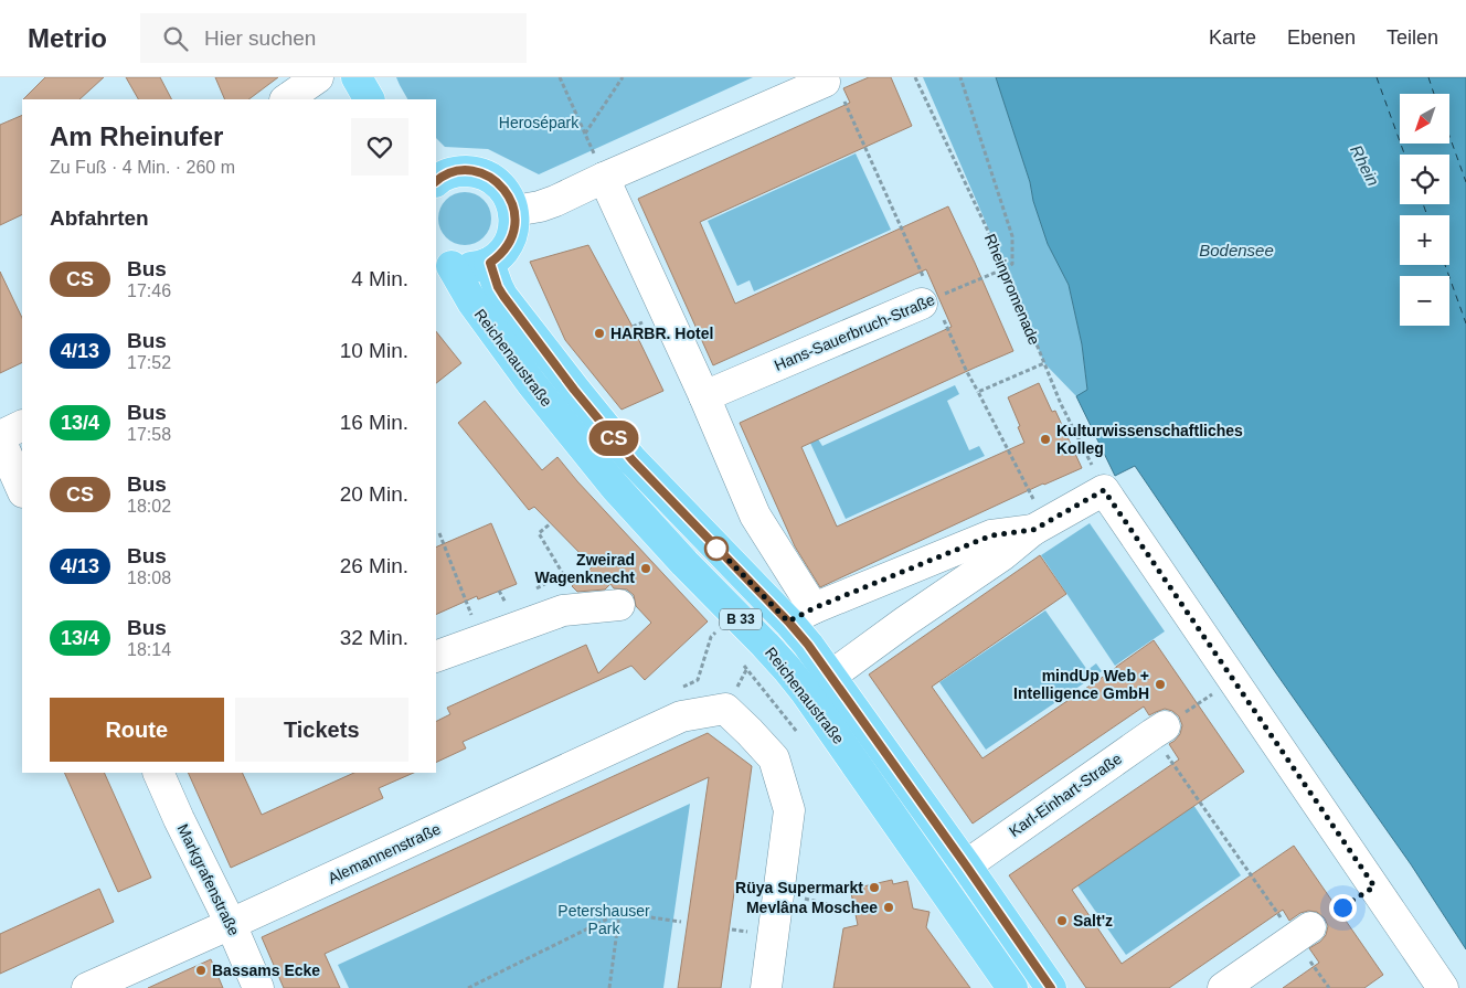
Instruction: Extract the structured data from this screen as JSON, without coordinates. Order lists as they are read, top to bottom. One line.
{"streets":{"main road":["Reichenaustraße","B 33"],"street":["Hans-Sauerbruch-Straße","Karl-Einhart-Straße","Alemannenstraße","Markgrafenstraße"],"path":["Rheinpromenade"]},"crossings":[["Rheinpromenade","Hans-Sauerbruch-Straße"],["Reichenaustraße","Karl-Einhart-Straße"],["Alemannenstraße","Markgrafenstraße"]],"water":["Rhein","Bodensee"],"parks":["Herosépark","Petershauser Park"],"places":["HARBR. Hotel","Kulturwissenschaftliches Kolleg","Zweirad Wagenknecht","mindUp Web + Intelligence GmbH","Rüya Supermarkt","Mevlâna Moschee","Salt'z","Bassams Ecke"],"lines":["bus line CS"],"north":"bottom left","page":{"header":"Metrio","search":"Hier suchen","nav":["Karte","Ebenen","Teilen"],"on_map":"CS","map_buttons":["+","−"],"heading":[["Am Rheinufer","Zu Fuß · 4 Min. · 260 m"],"Abfahrten"],"list":[{"mark":"CS","name":"Bus","note":"17:46","value":"4 Min."},{"mark":"4/13","name":"Bus","note":"17:52","value":"10 Min."},{"mark":"13/4","name":"Bus","note":"17:58","value":"16 Min."},{"mark":"CS","name":"Bus","note":"18:02","value":"20 Min."},{"mark":"4/13","name":"Bus","note":"18:08","value":"26 Min."},{"mark":"13/4","name":"Bus","note":"18:14","value":"32 Min."}],"buttons":["Route","Tickets"]}}
